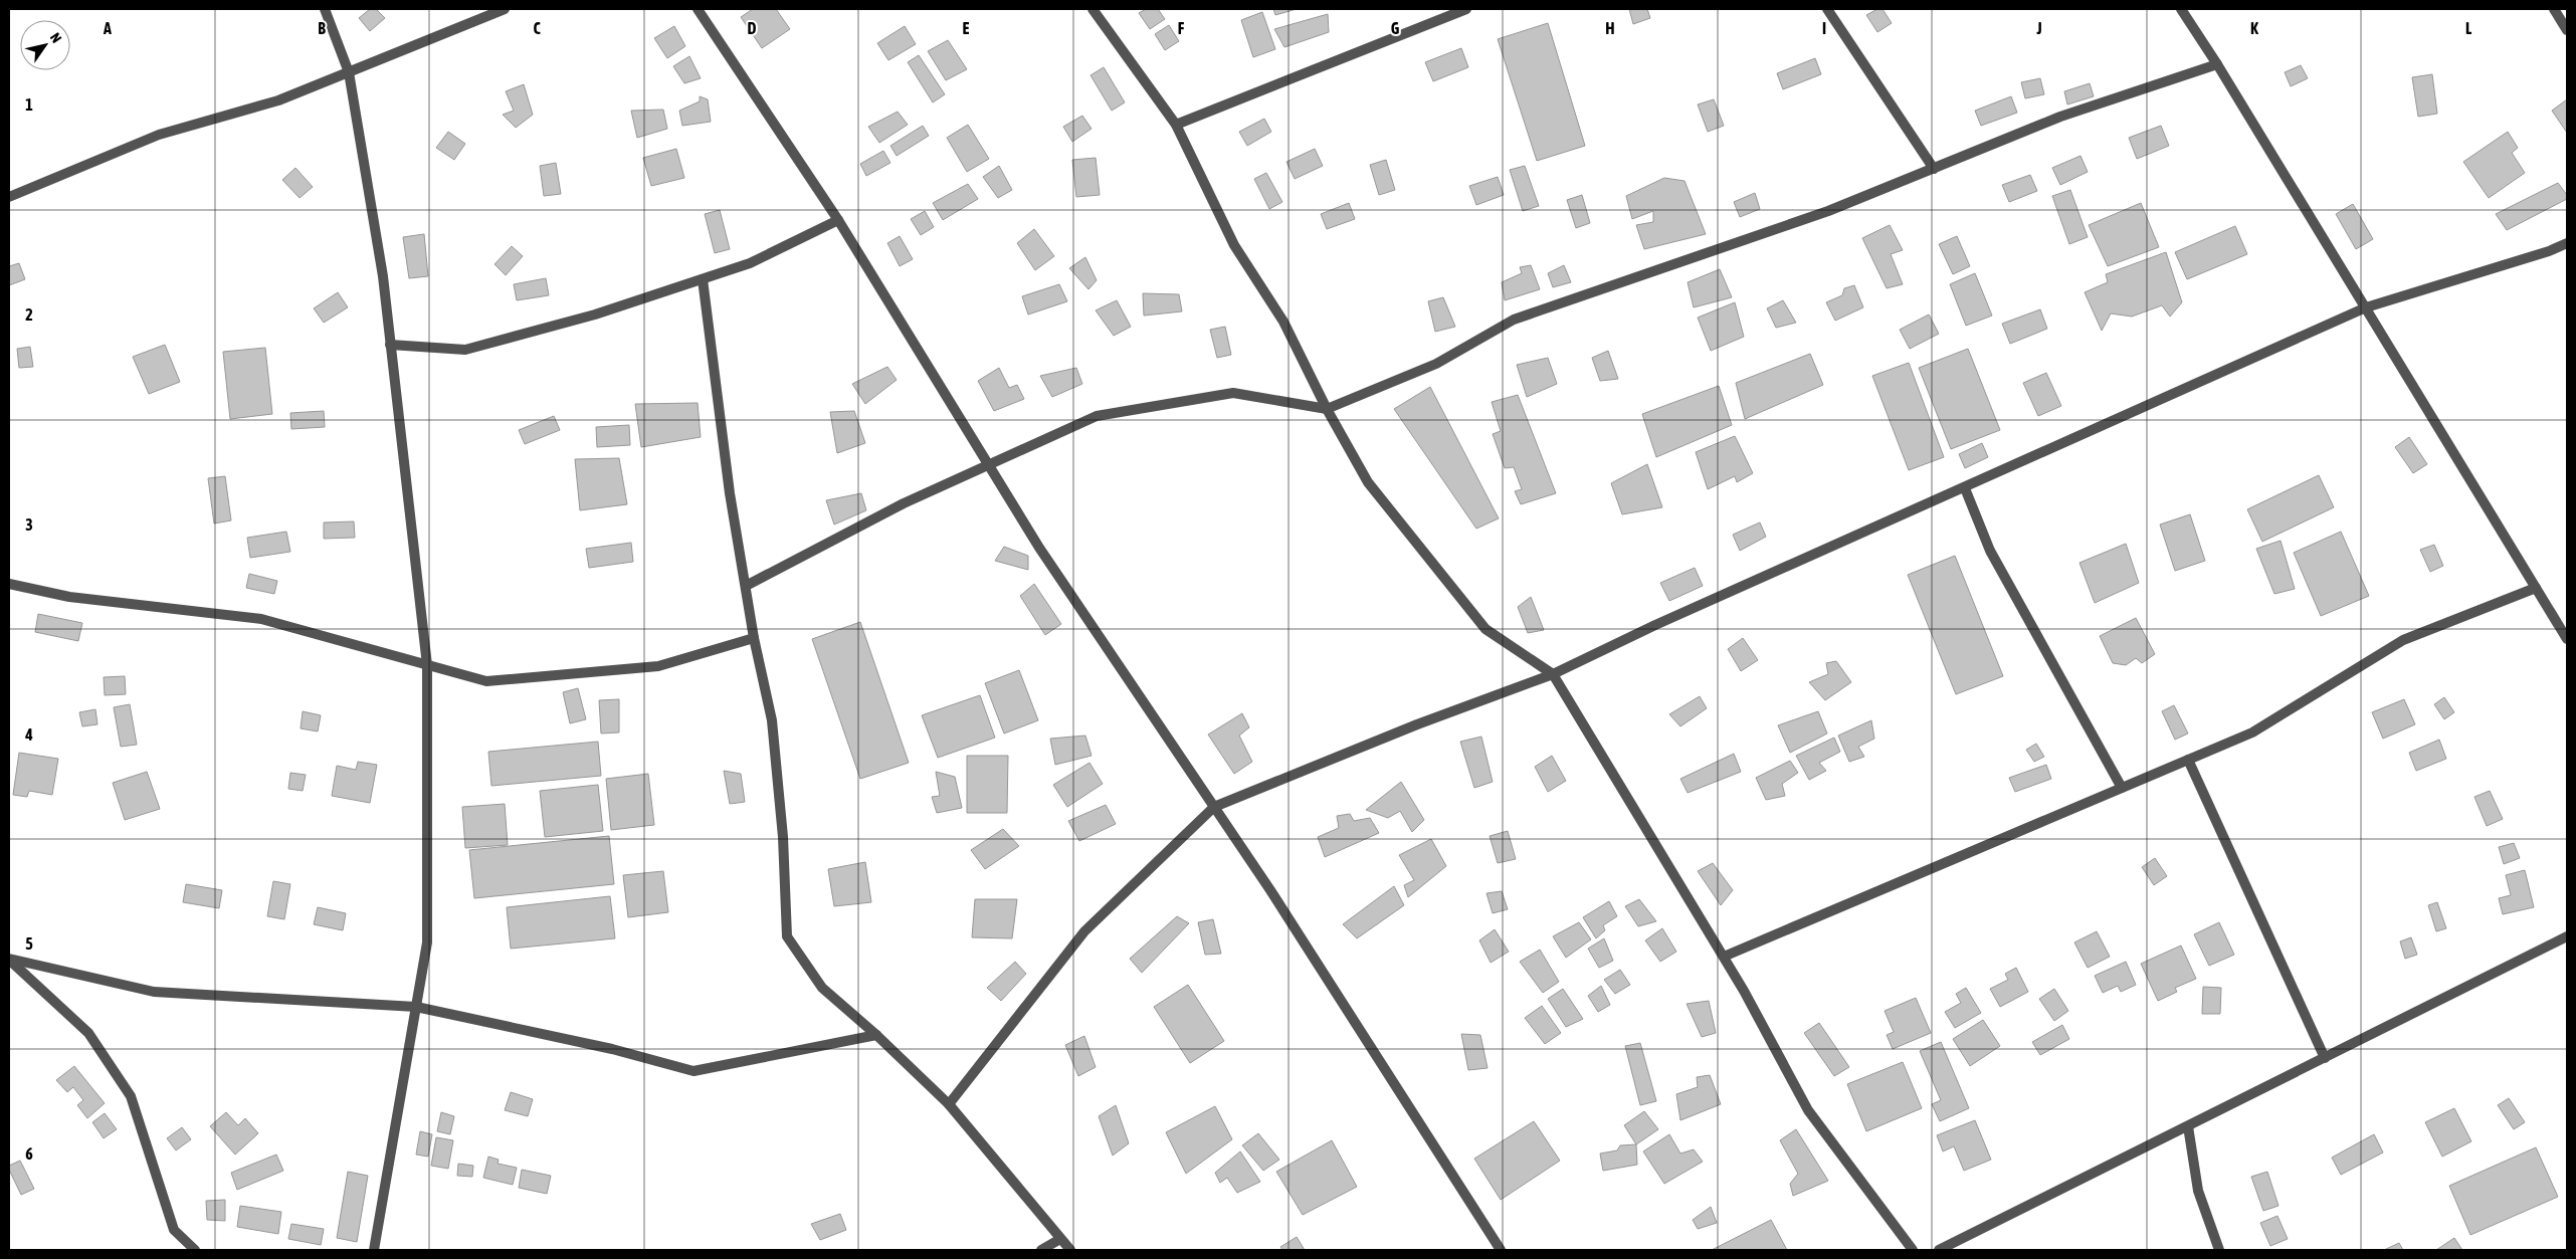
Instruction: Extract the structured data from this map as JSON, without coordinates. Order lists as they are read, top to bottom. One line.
{"north":"top right","grid":{"columns":["A","B","C","D","E","F","G","H","I","J","K","L"],"rows":["1","2","3","4","5","6"]}}
